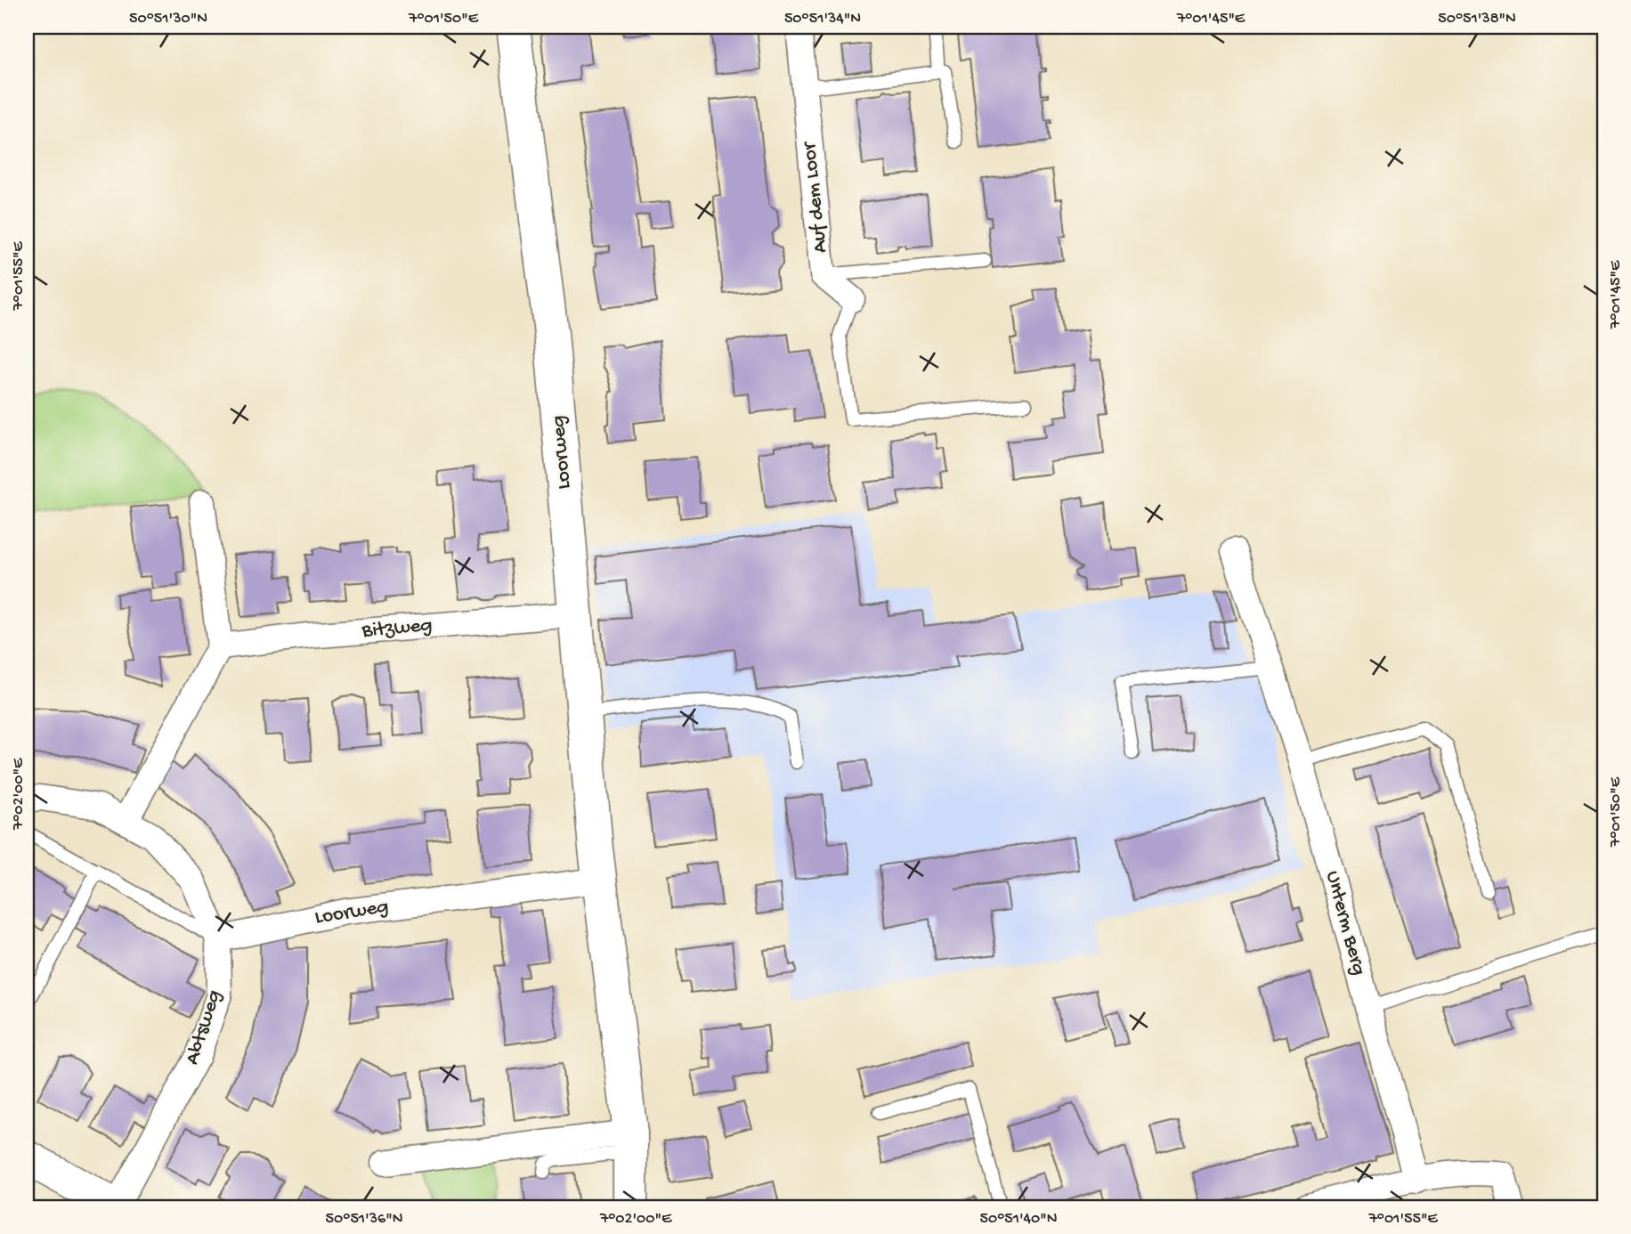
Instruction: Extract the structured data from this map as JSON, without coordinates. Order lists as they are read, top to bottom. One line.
{"streets":{"street":["Auf dem Loor","Loorweg","Bitzweg","Unterm Berg","Abtsweg"]},"crossings":[["Loorweg","Bitzweg"],["Loorweg","Abtsweg"]],"coordinates":["50°51'30\"N","7°01'50\"E","50°51'34\"N","7°01'45\"E","50°51'38\"N","7°01'55\"E","7°02'00\"E","50°51'36\"N","50°51'40\"N"]}
